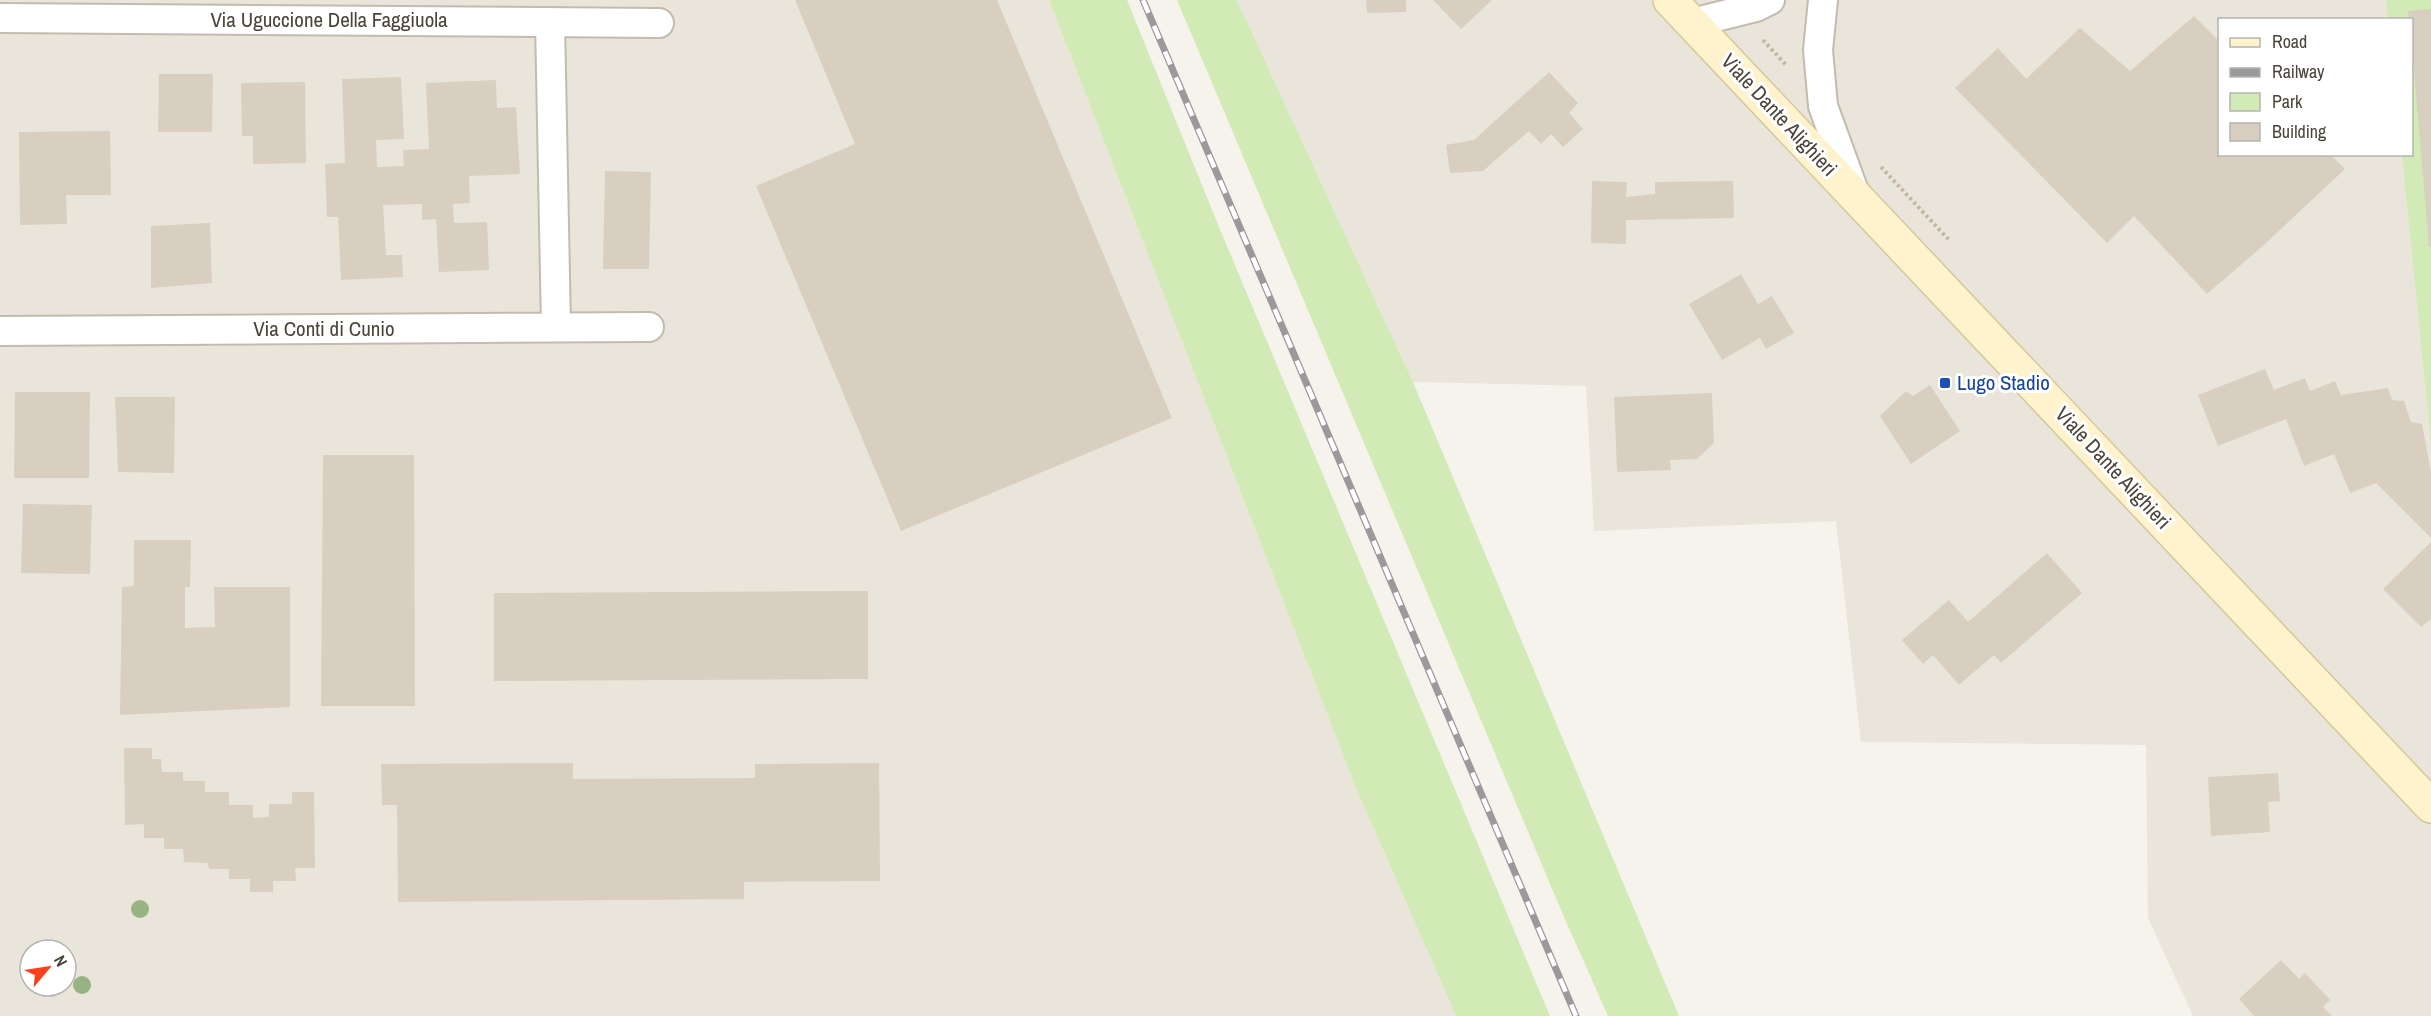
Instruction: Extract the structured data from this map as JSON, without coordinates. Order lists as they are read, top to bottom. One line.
{"streets":{"street":["Via Uguccione Della Faggiuola","Viale Dante Alighieri","Via Conti di Cunio"]},"places":{"transit":["Lugo Stadio"]},"legend":["Road","Railway","Park","Building"],"north":"top right"}
